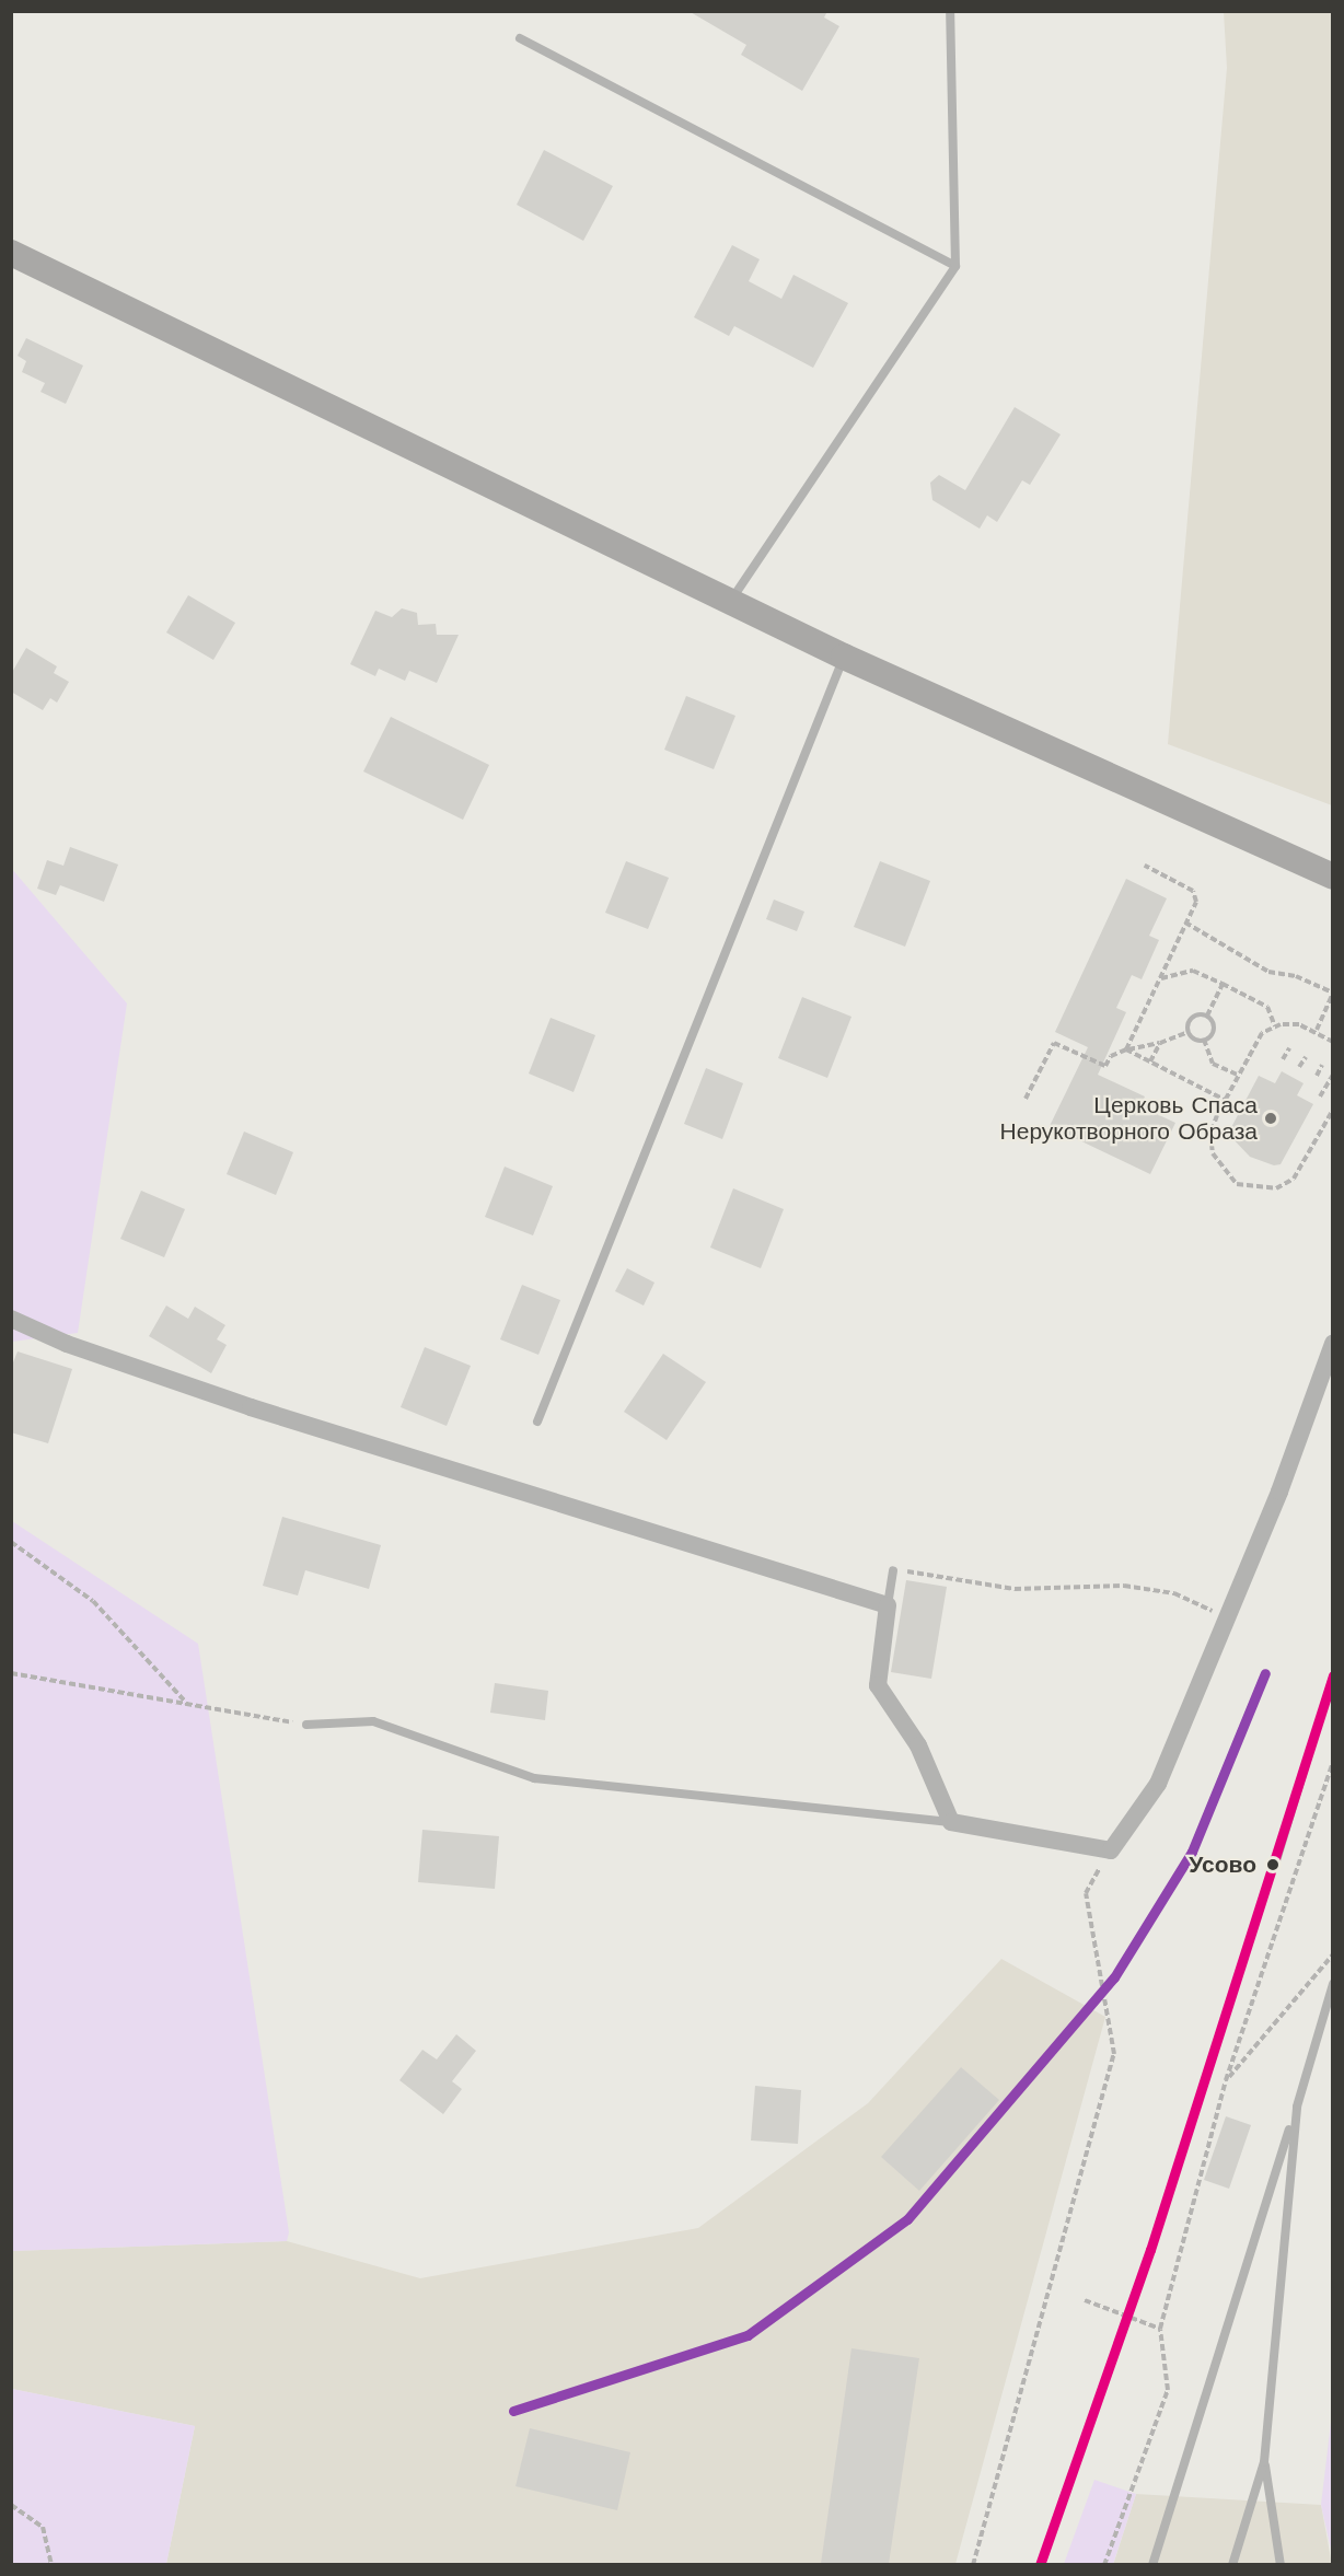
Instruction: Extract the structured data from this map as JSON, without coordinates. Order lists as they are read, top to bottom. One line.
{"places":["Церковь Спаса Нерукотворного Образа","Усово"]}
